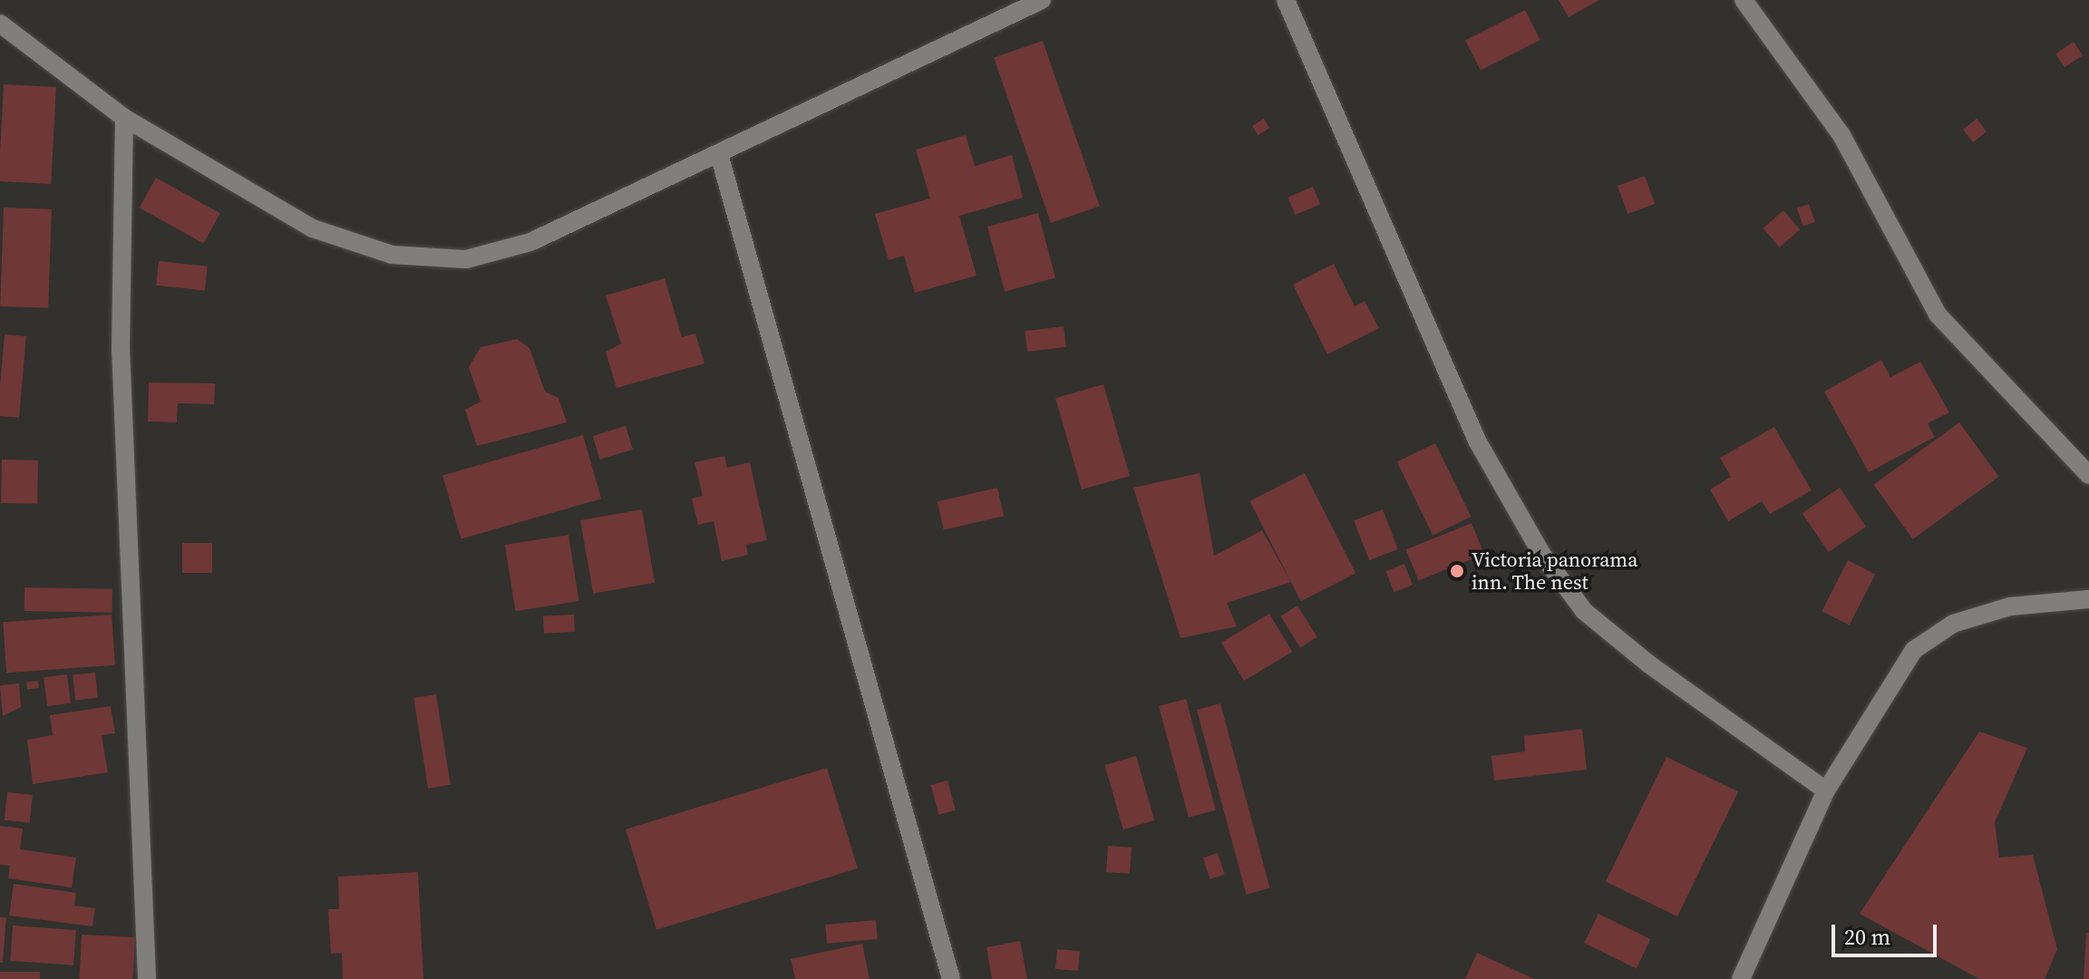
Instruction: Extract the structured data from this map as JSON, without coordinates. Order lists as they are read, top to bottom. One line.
{"places":["Victoria panorama inn. The nest"],"scale_bar":"20 m"}
